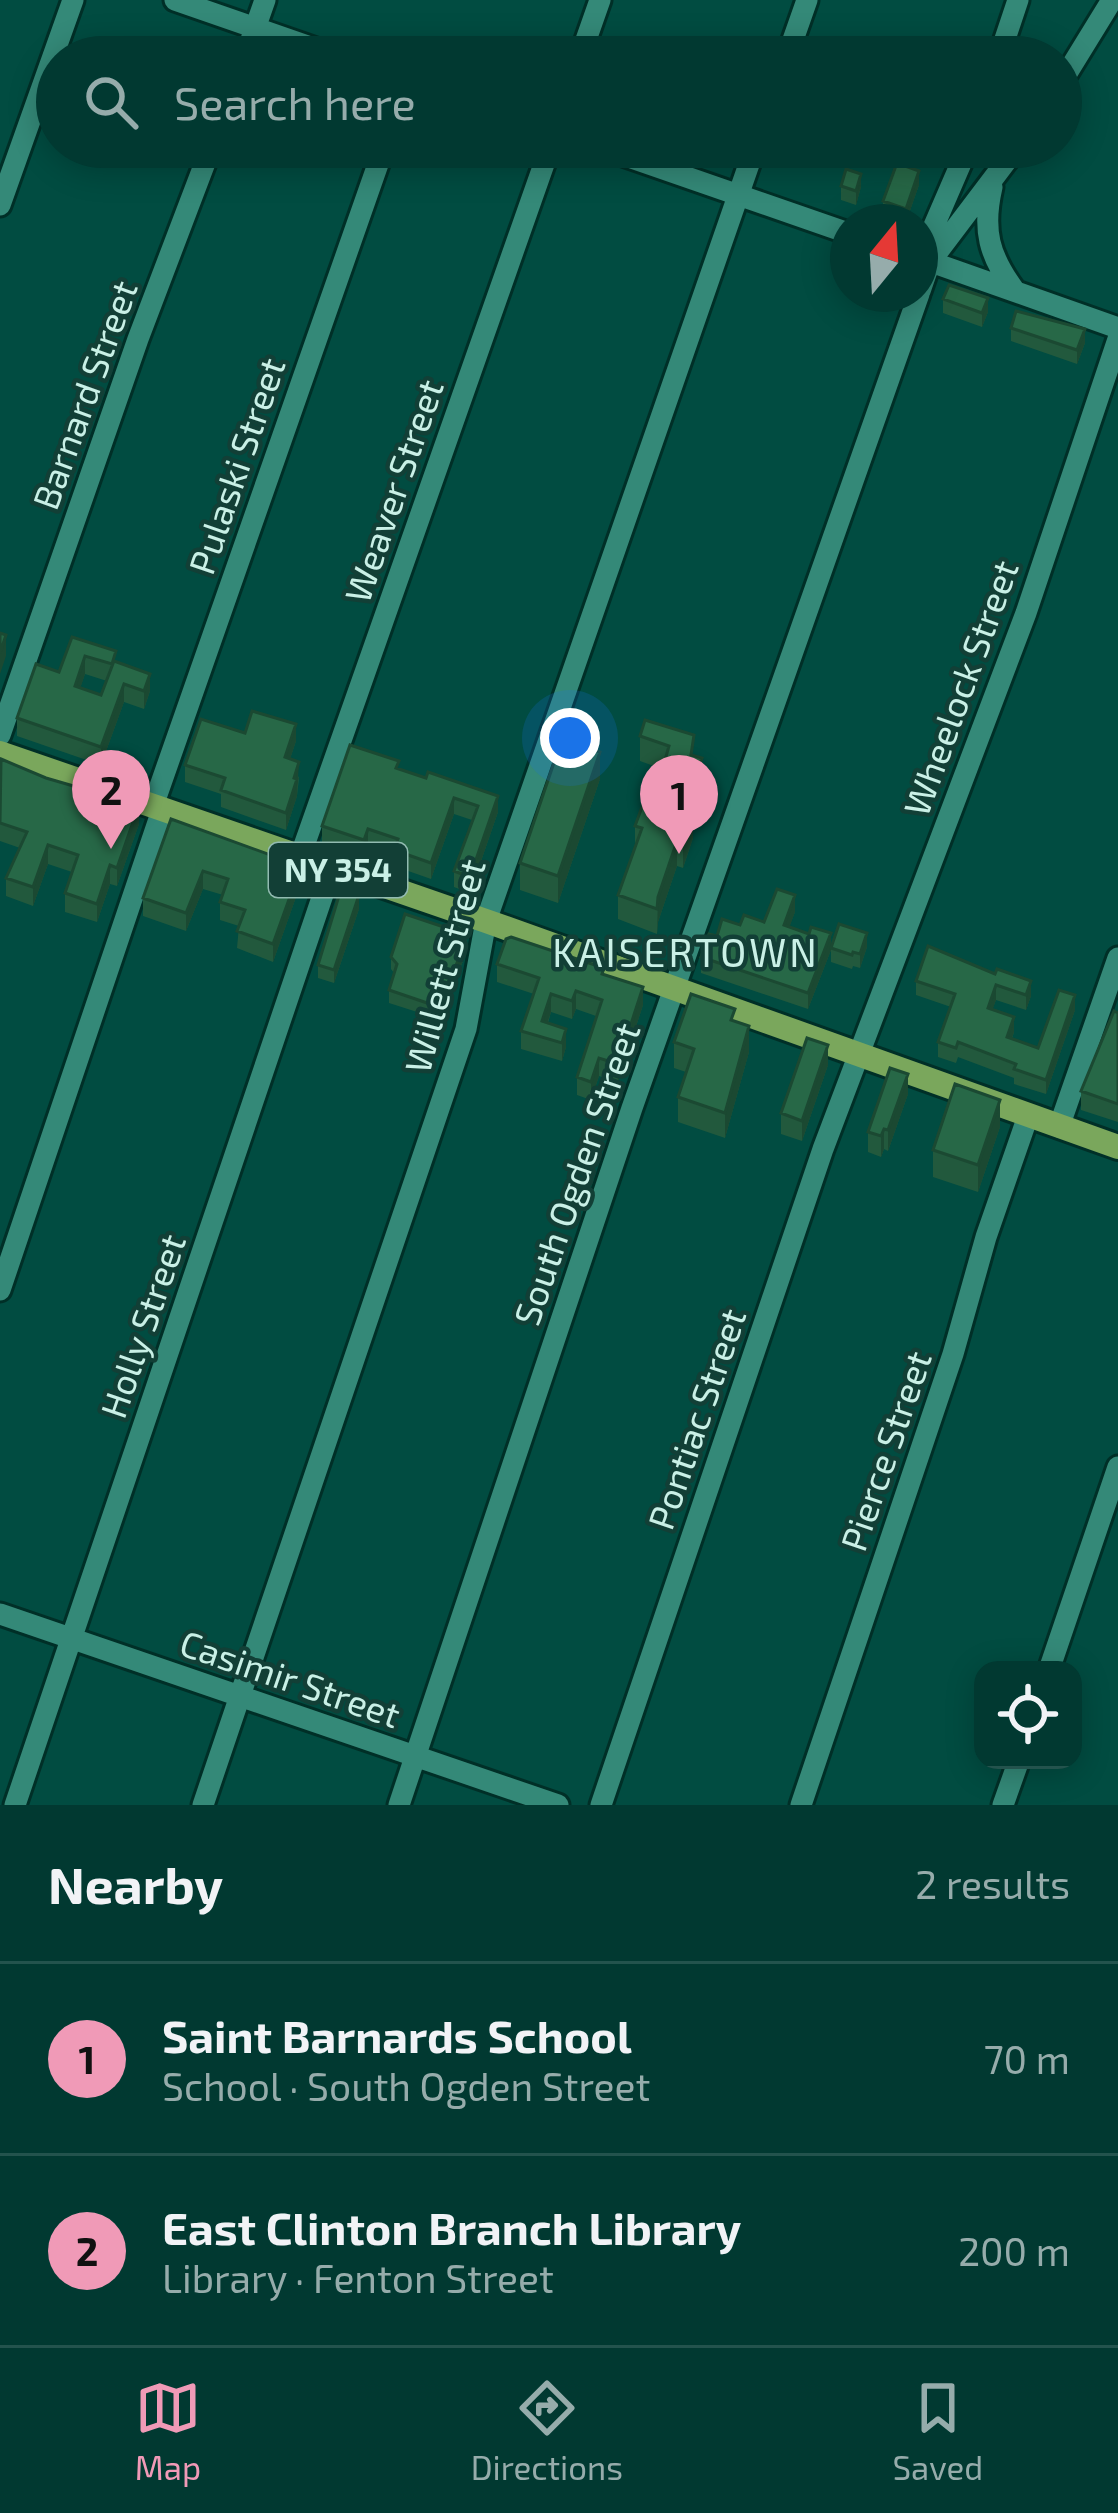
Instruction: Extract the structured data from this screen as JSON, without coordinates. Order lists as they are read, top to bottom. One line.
{"streets":{"main road":["NY 354"],"street":["Barnard Street","Pulaski Street","Weaver Street","Wheelock Street","Willett Street","South Ogden Street","Holly Street","Pontiac Street","Pierce Street","Casimir Street"]},"crossings":[["Pulaski Street","NY 354"],["Weaver Street","NY 354"],["Wheelock Street","NY 354"],["Wheelock Street","Pontiac Street"],["NY 354","Willett Street"],["NY 354","South Ogden Street"],["NY 354","Holly Street"],["NY 354","Pontiac Street"],["NY 354","Pierce Street"],["Willett Street","Casimir Street"],["South Ogden Street","Casimir Street"],["Holly Street","Casimir Street"]],"districts":["KAISERTOWN"],"north":"top","page":{"search":"Search here","pins":["2","1"],"heading":["Nearby","2 results"],"list":[{"mark":"1","name":"Saint Barnards School","note":"School · South Ogden Street","value":"70 m"},{"mark":"2","name":"East Clinton Branch Library","note":"Library · Fenton Street","value":"200 m"}],"nav":["Map","Directions","Saved"]}}
